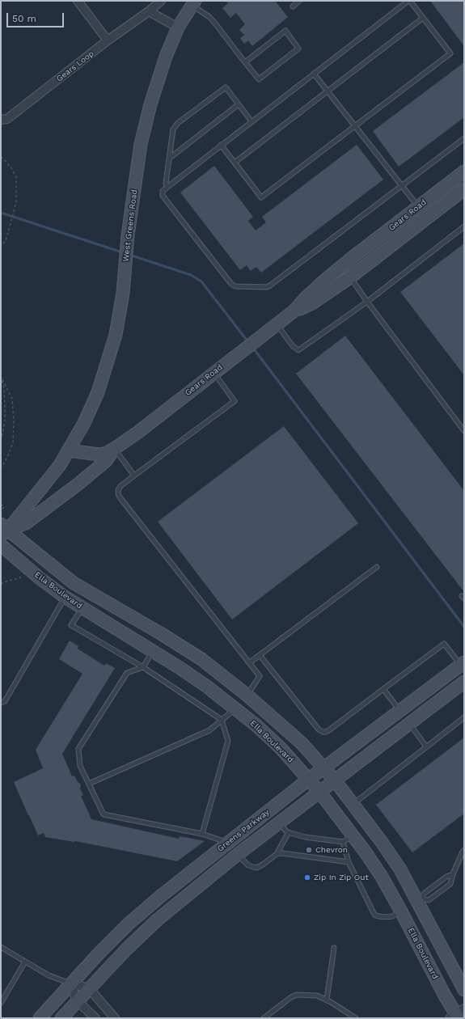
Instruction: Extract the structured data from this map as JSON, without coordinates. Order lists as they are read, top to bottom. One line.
{"streets":{"street":["Gears Loop","Gears Road","West Greens Road","Ella Boulevard","Greens Parkway"]},"crossings":[["Gears Road","West Greens Road"],["Gears Road","Ella Boulevard"],["Ella Boulevard","Greens Parkway"]],"places":["Chevron","Zip In Zip Out"],"scale_bar":"50 m"}
